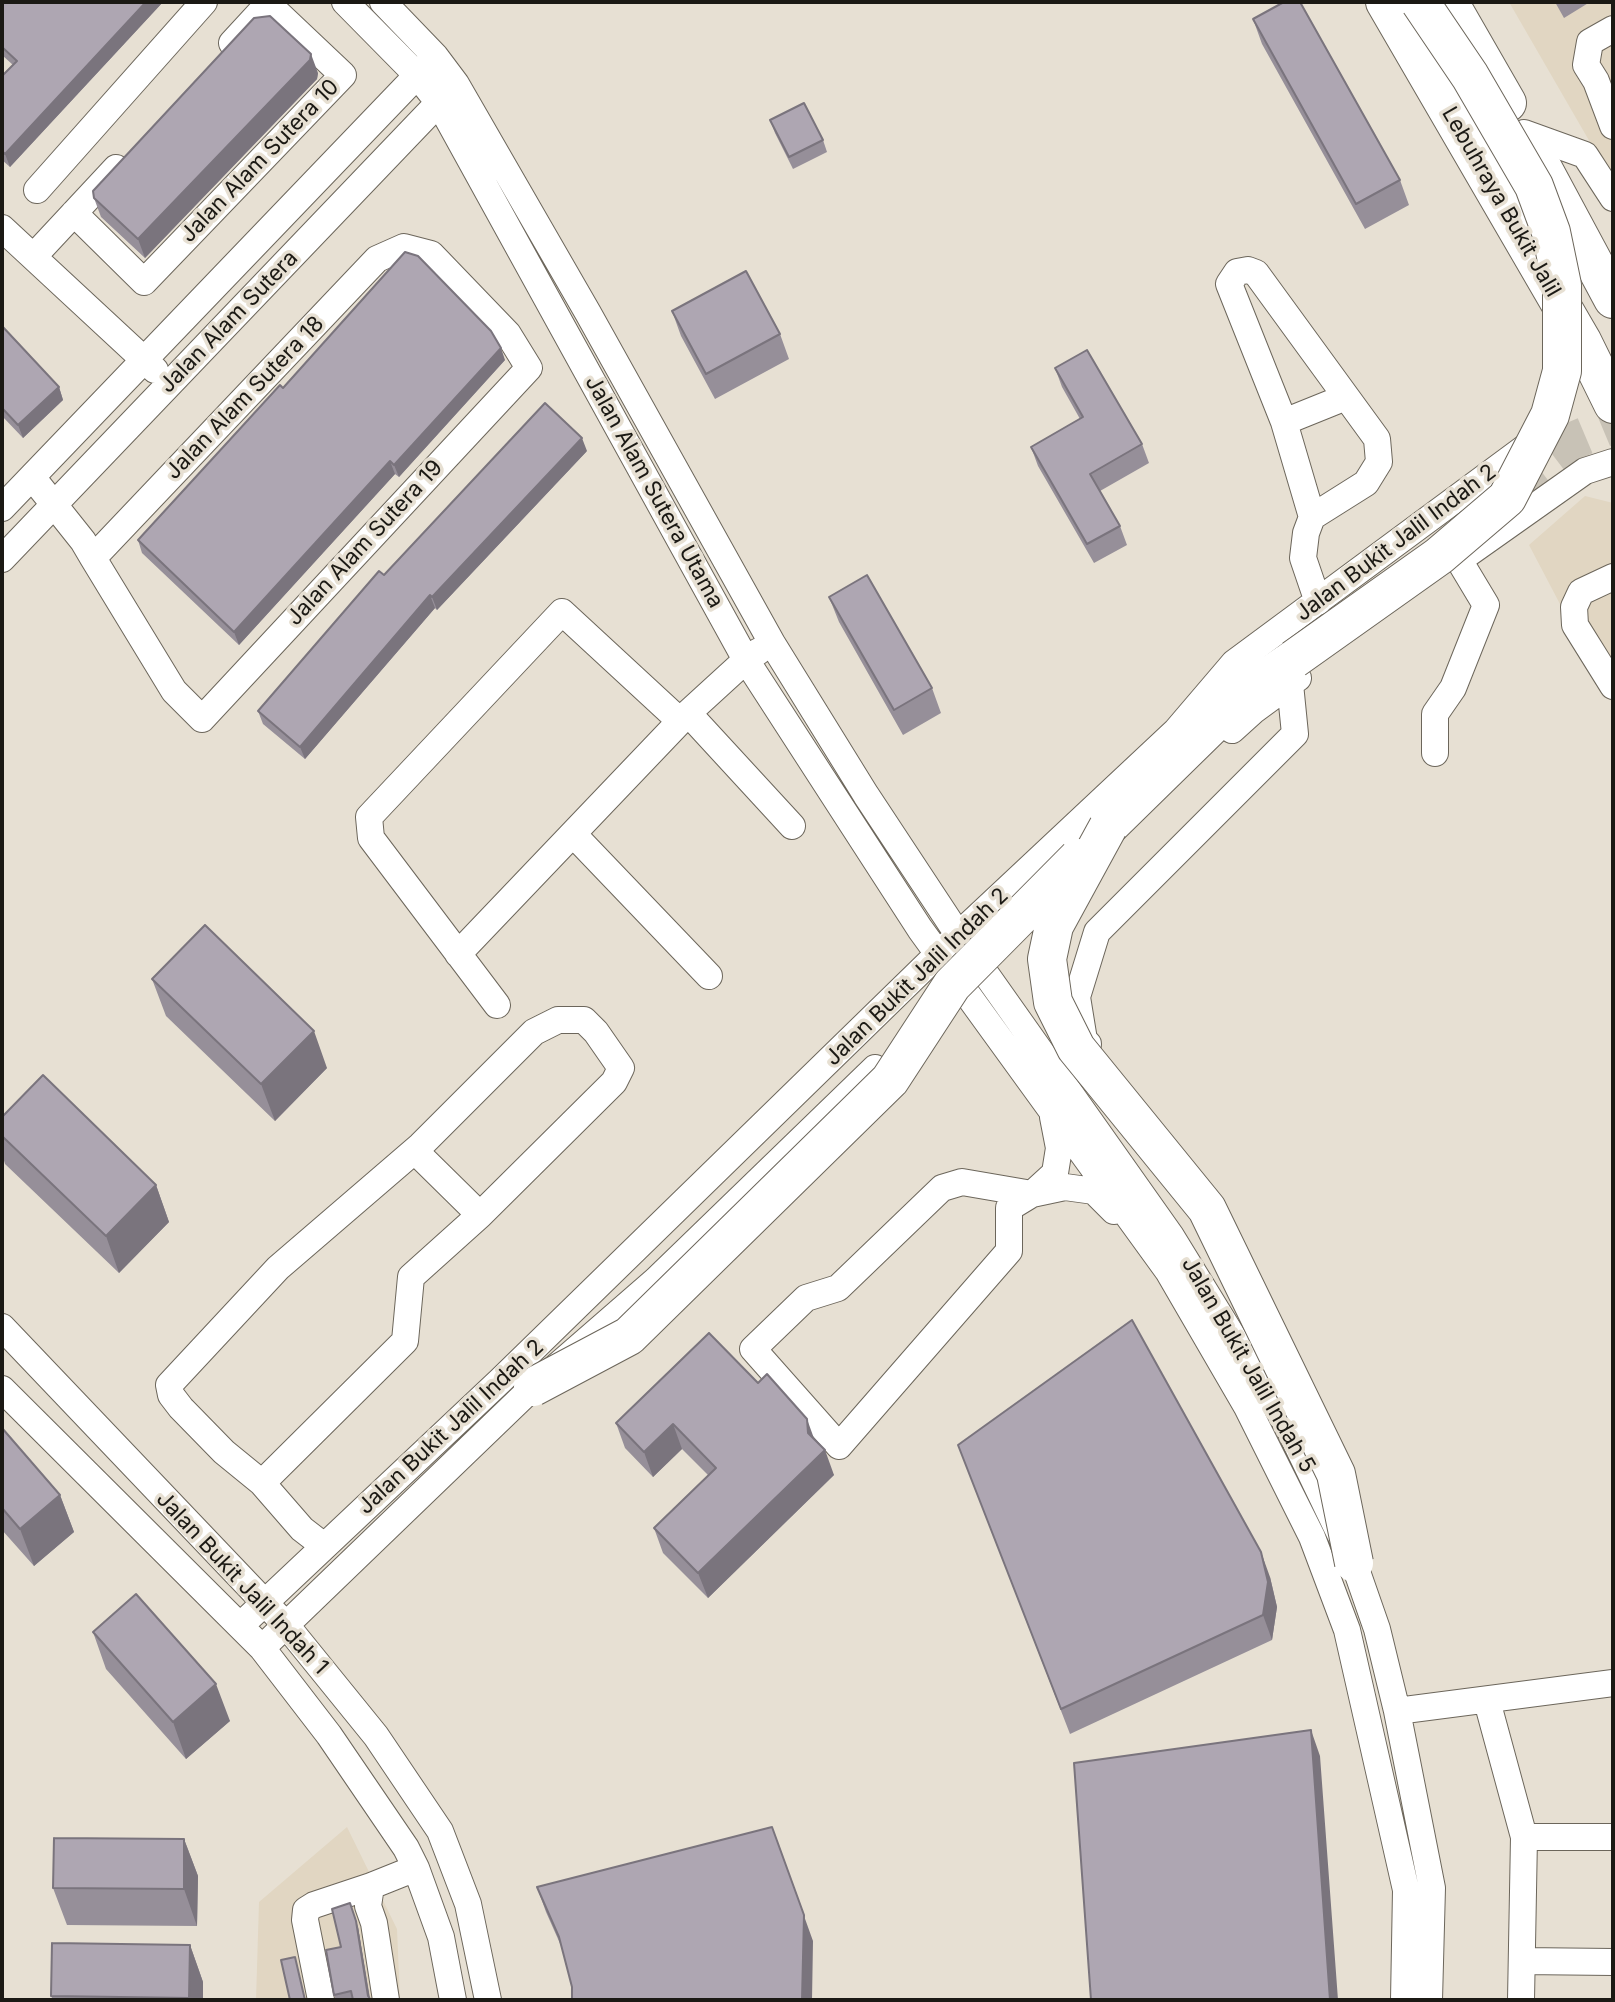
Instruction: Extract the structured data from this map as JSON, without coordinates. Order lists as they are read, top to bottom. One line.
{"streets":{"highway":["Lebuhraya Bukit Jalil"],"street":["Jalan Alam Sutera 10","Jalan Alam Sutera","Jalan Alam Sutera 18","Jalan Alam Sutera Utama","Jalan Alam Sutera 19","Jalan Bukit Jalil Indah 2","Jalan Bukit Jalil Indah 5","Jalan Bukit Jalil Indah 1"]},"crossings":[["Lebuhraya Bukit Jalil","Jalan Bukit Jalil Indah 2"],["Jalan Alam Sutera","Jalan Alam Sutera Utama"],["Jalan Alam Sutera 18","Jalan Alam Sutera 19"],["Jalan Alam Sutera Utama","Jalan Bukit Jalil Indah 2"],["Jalan Alam Sutera Utama","Jalan Bukit Jalil Indah 5"],["Jalan Bukit Jalil Indah 2","Jalan Bukit Jalil Indah 5"],["Jalan Bukit Jalil Indah 2","Jalan Bukit Jalil Indah 1"]]}
